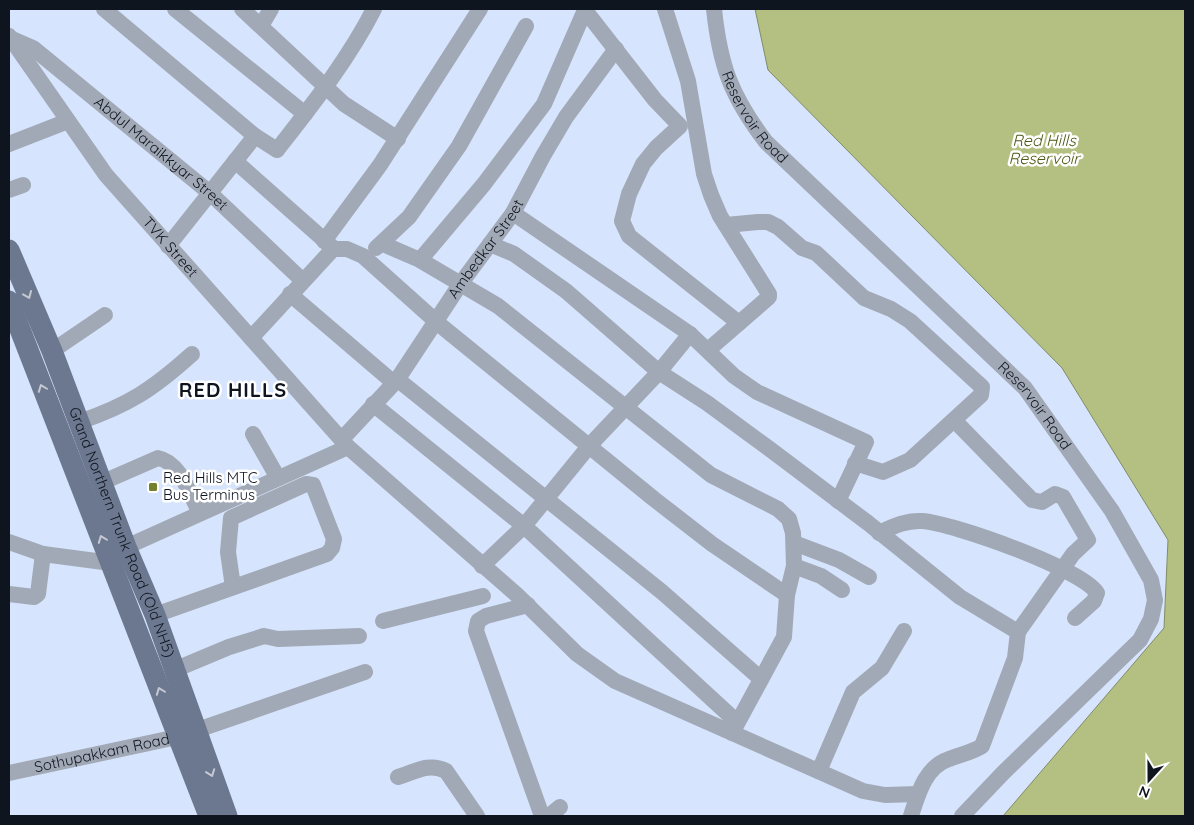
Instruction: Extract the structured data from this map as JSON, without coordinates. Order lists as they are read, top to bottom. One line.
{"streets":{"main road":["Grand Northern Trunk Road (Old NH5)"],"street":["Reservoir Road","Abdul Maraikkyar Street","TVK Street","Ambedkar Street","Sothupakkam Road"]},"crossings":[["Abdul Maraikkyar Street","TVK Street"],["TVK Street","Ambedkar Street"],["Grand Northern Trunk Road (Old NH5)","Sothupakkam Road"]],"districts":["RED HILLS"],"water":["Red Hills Reservoir"],"places":{"transit":["Red Hills MTC Bus Terminus"]},"north":"bottom"}
